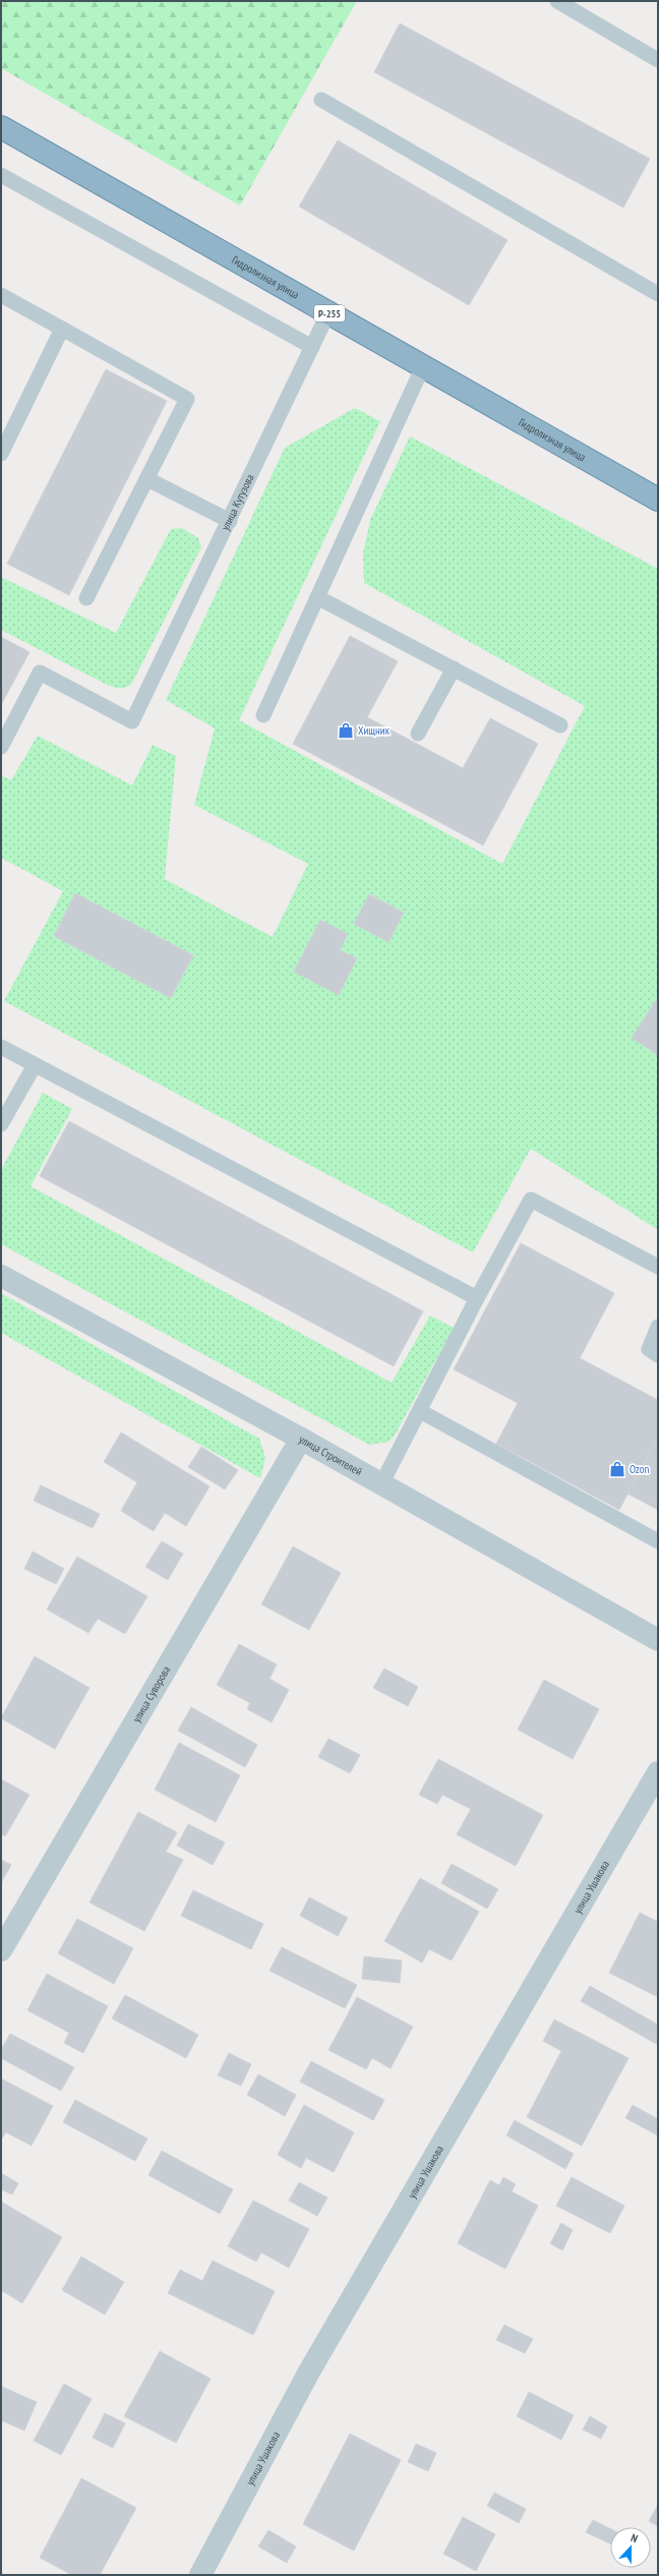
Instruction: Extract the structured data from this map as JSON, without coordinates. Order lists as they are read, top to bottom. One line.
{"streets":{"highway":["Гидролизная улица","Р-255"],"street":["улица Строителей","улица Суворова","улица Ушакова"],"lane":["улица Кутузова"]},"crossings":[["Гидролизная улица","улица Кутузова"],["улица Строителей","улица Суворова"]],"places":{"shop":["Хищник","Ozon"]},"north":"top"}
